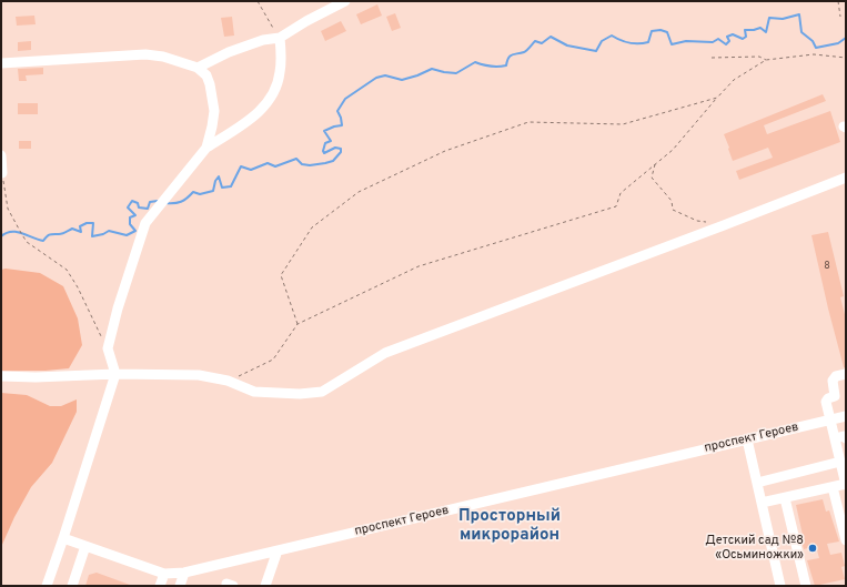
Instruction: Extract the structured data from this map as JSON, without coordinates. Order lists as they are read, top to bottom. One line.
{"streets":{"street":["проспект Героев"]},"districts":["Просторный микрорайон"],"places":["Детский сад №8 «Осьминожки»"],"house_numbers":["8"]}
